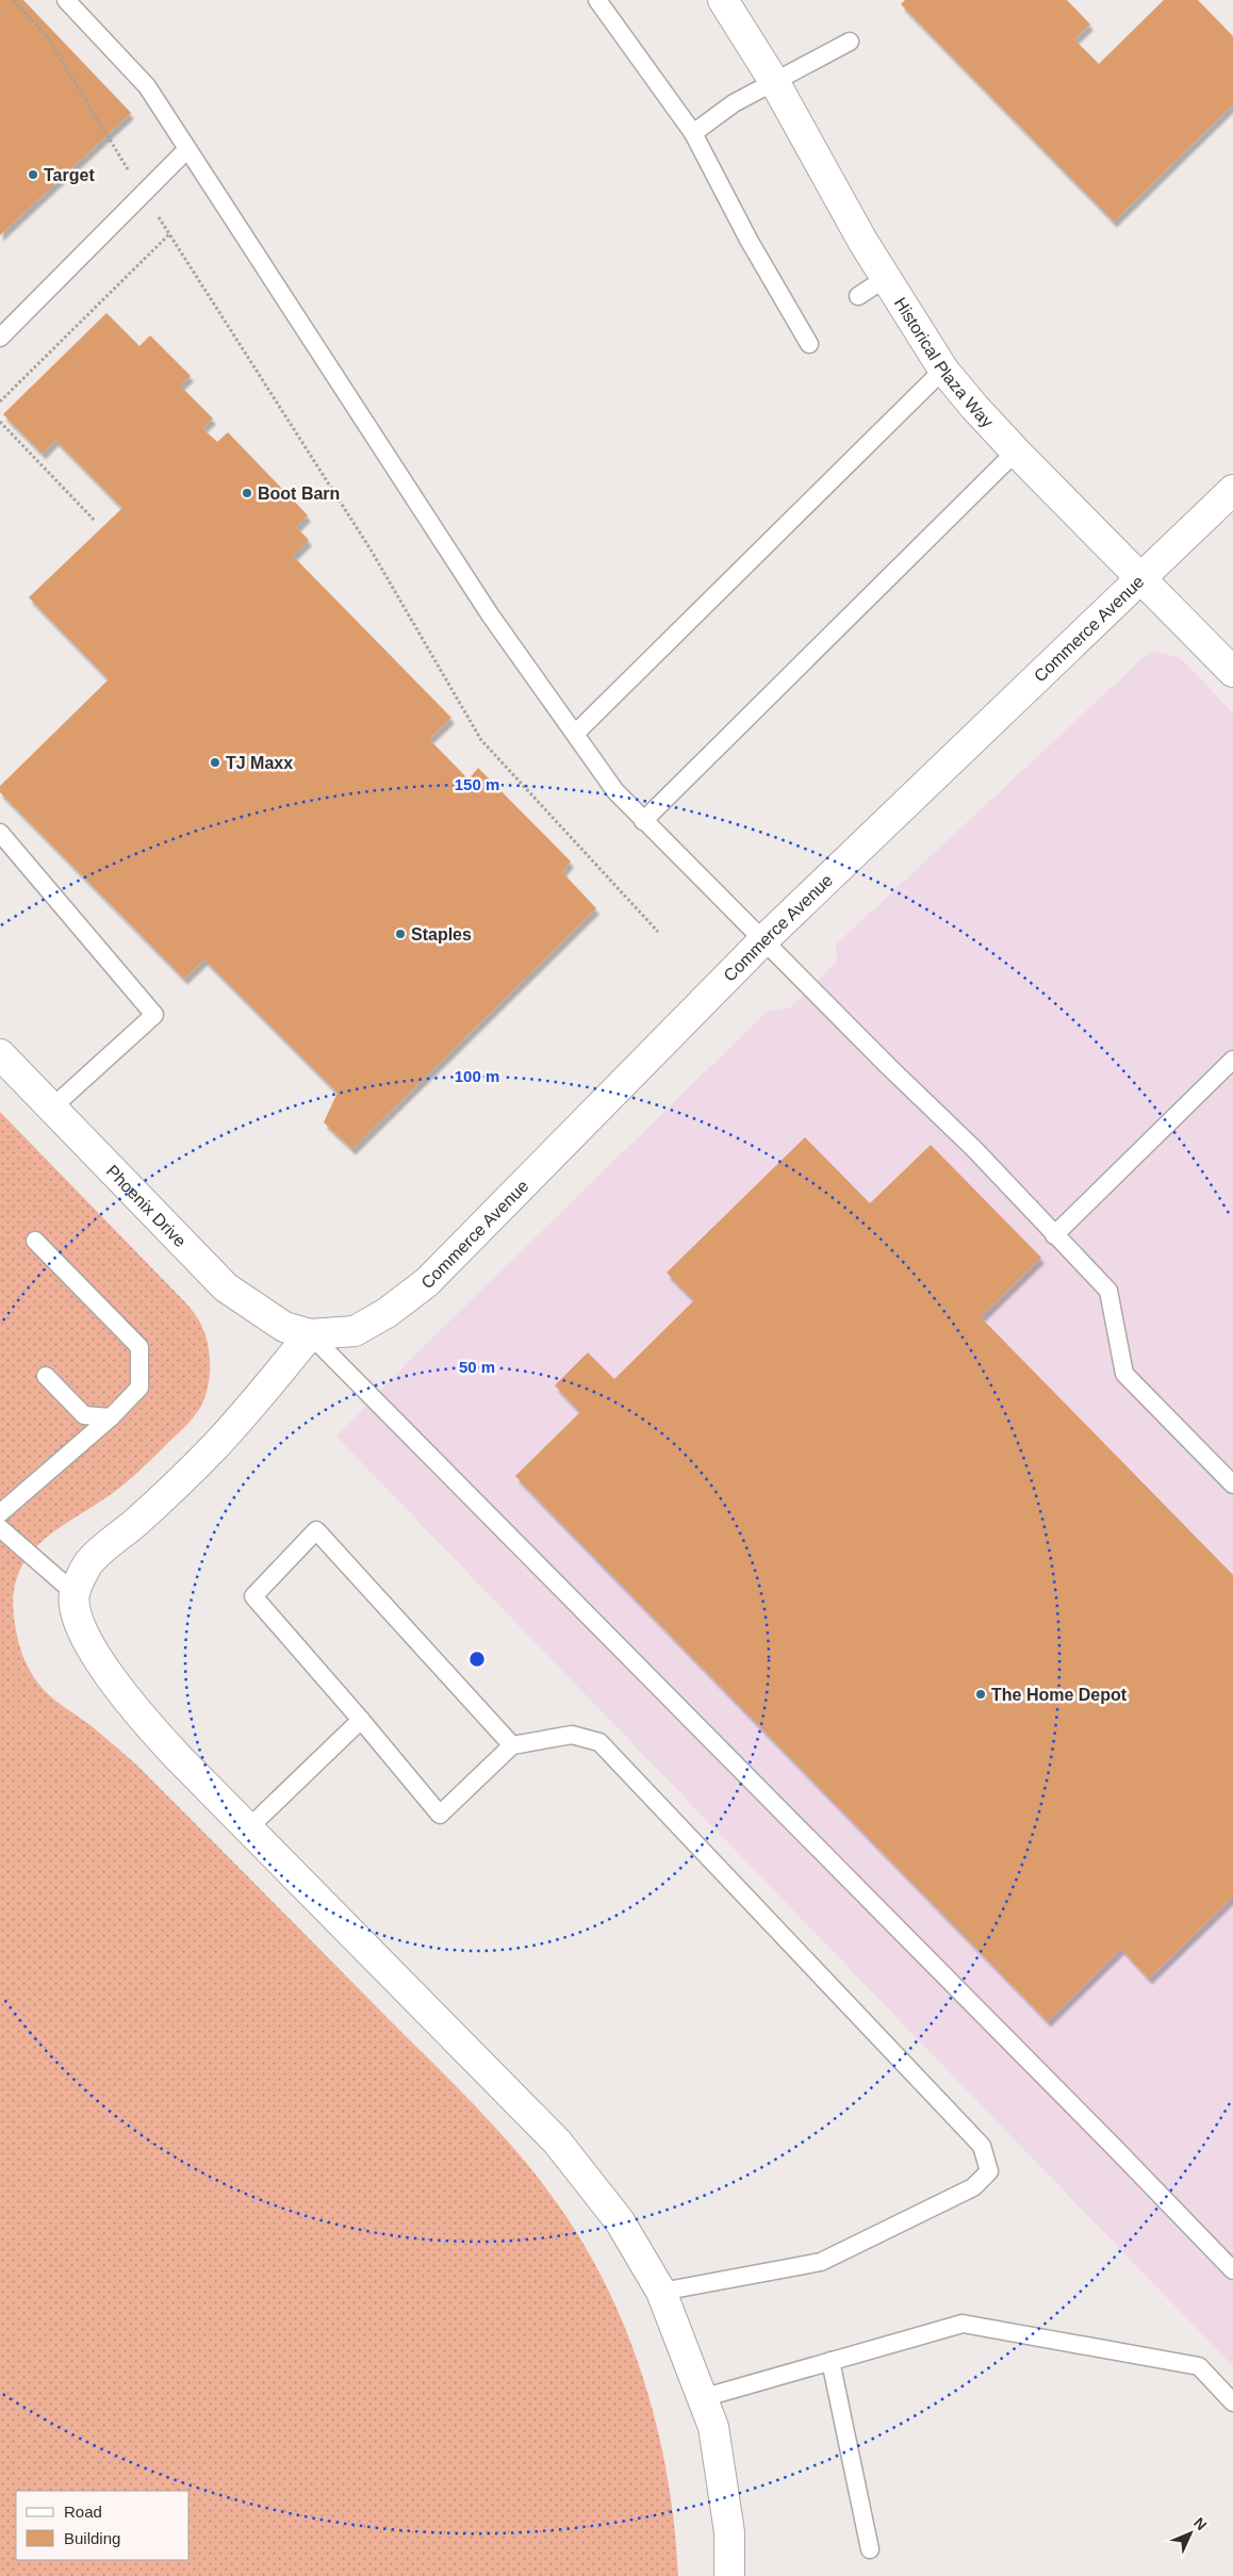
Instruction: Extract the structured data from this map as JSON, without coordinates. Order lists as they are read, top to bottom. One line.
{"streets":{"street":["Historical Plaza Way","Commerce Avenue","Phoenix Drive"]},"crossings":[["Historical Plaza Way","Commerce Avenue"],["Commerce Avenue","Phoenix Drive"]],"places":["Target","Boot Barn","TJ Maxx","Staples","The Home Depot"],"legend":["Road","Building"],"north":"top right","rings":["150 m","100 m","50 m"]}
